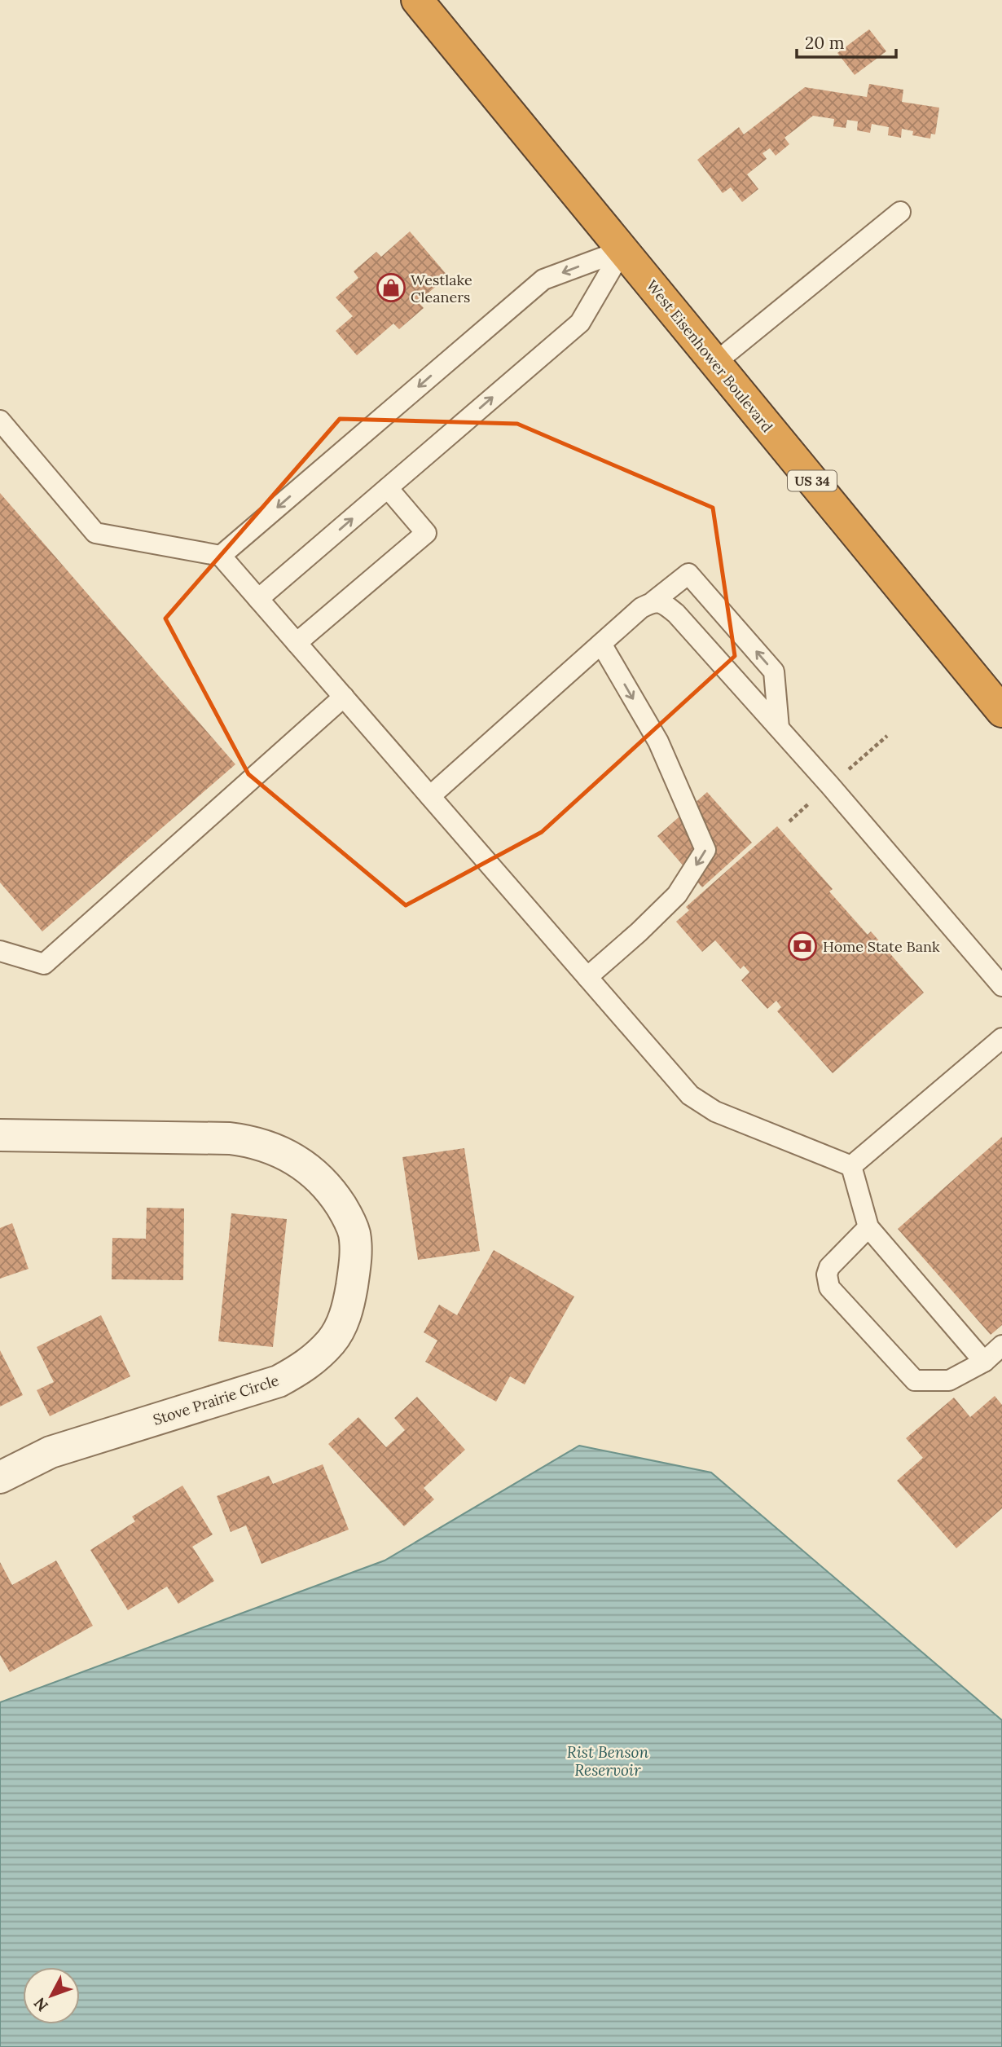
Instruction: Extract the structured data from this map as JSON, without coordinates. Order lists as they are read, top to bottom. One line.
{"streets":{"highway":["West Eisenhower Boulevard","US 34"],"street":["Stove Prairie Circle"]},"water":["Rist Benson Reservoir"],"places":{"shop":["Westlake Cleaners"],"bank":["Home State Bank"]},"scale_bar":"20 m","north":"bottom left"}
